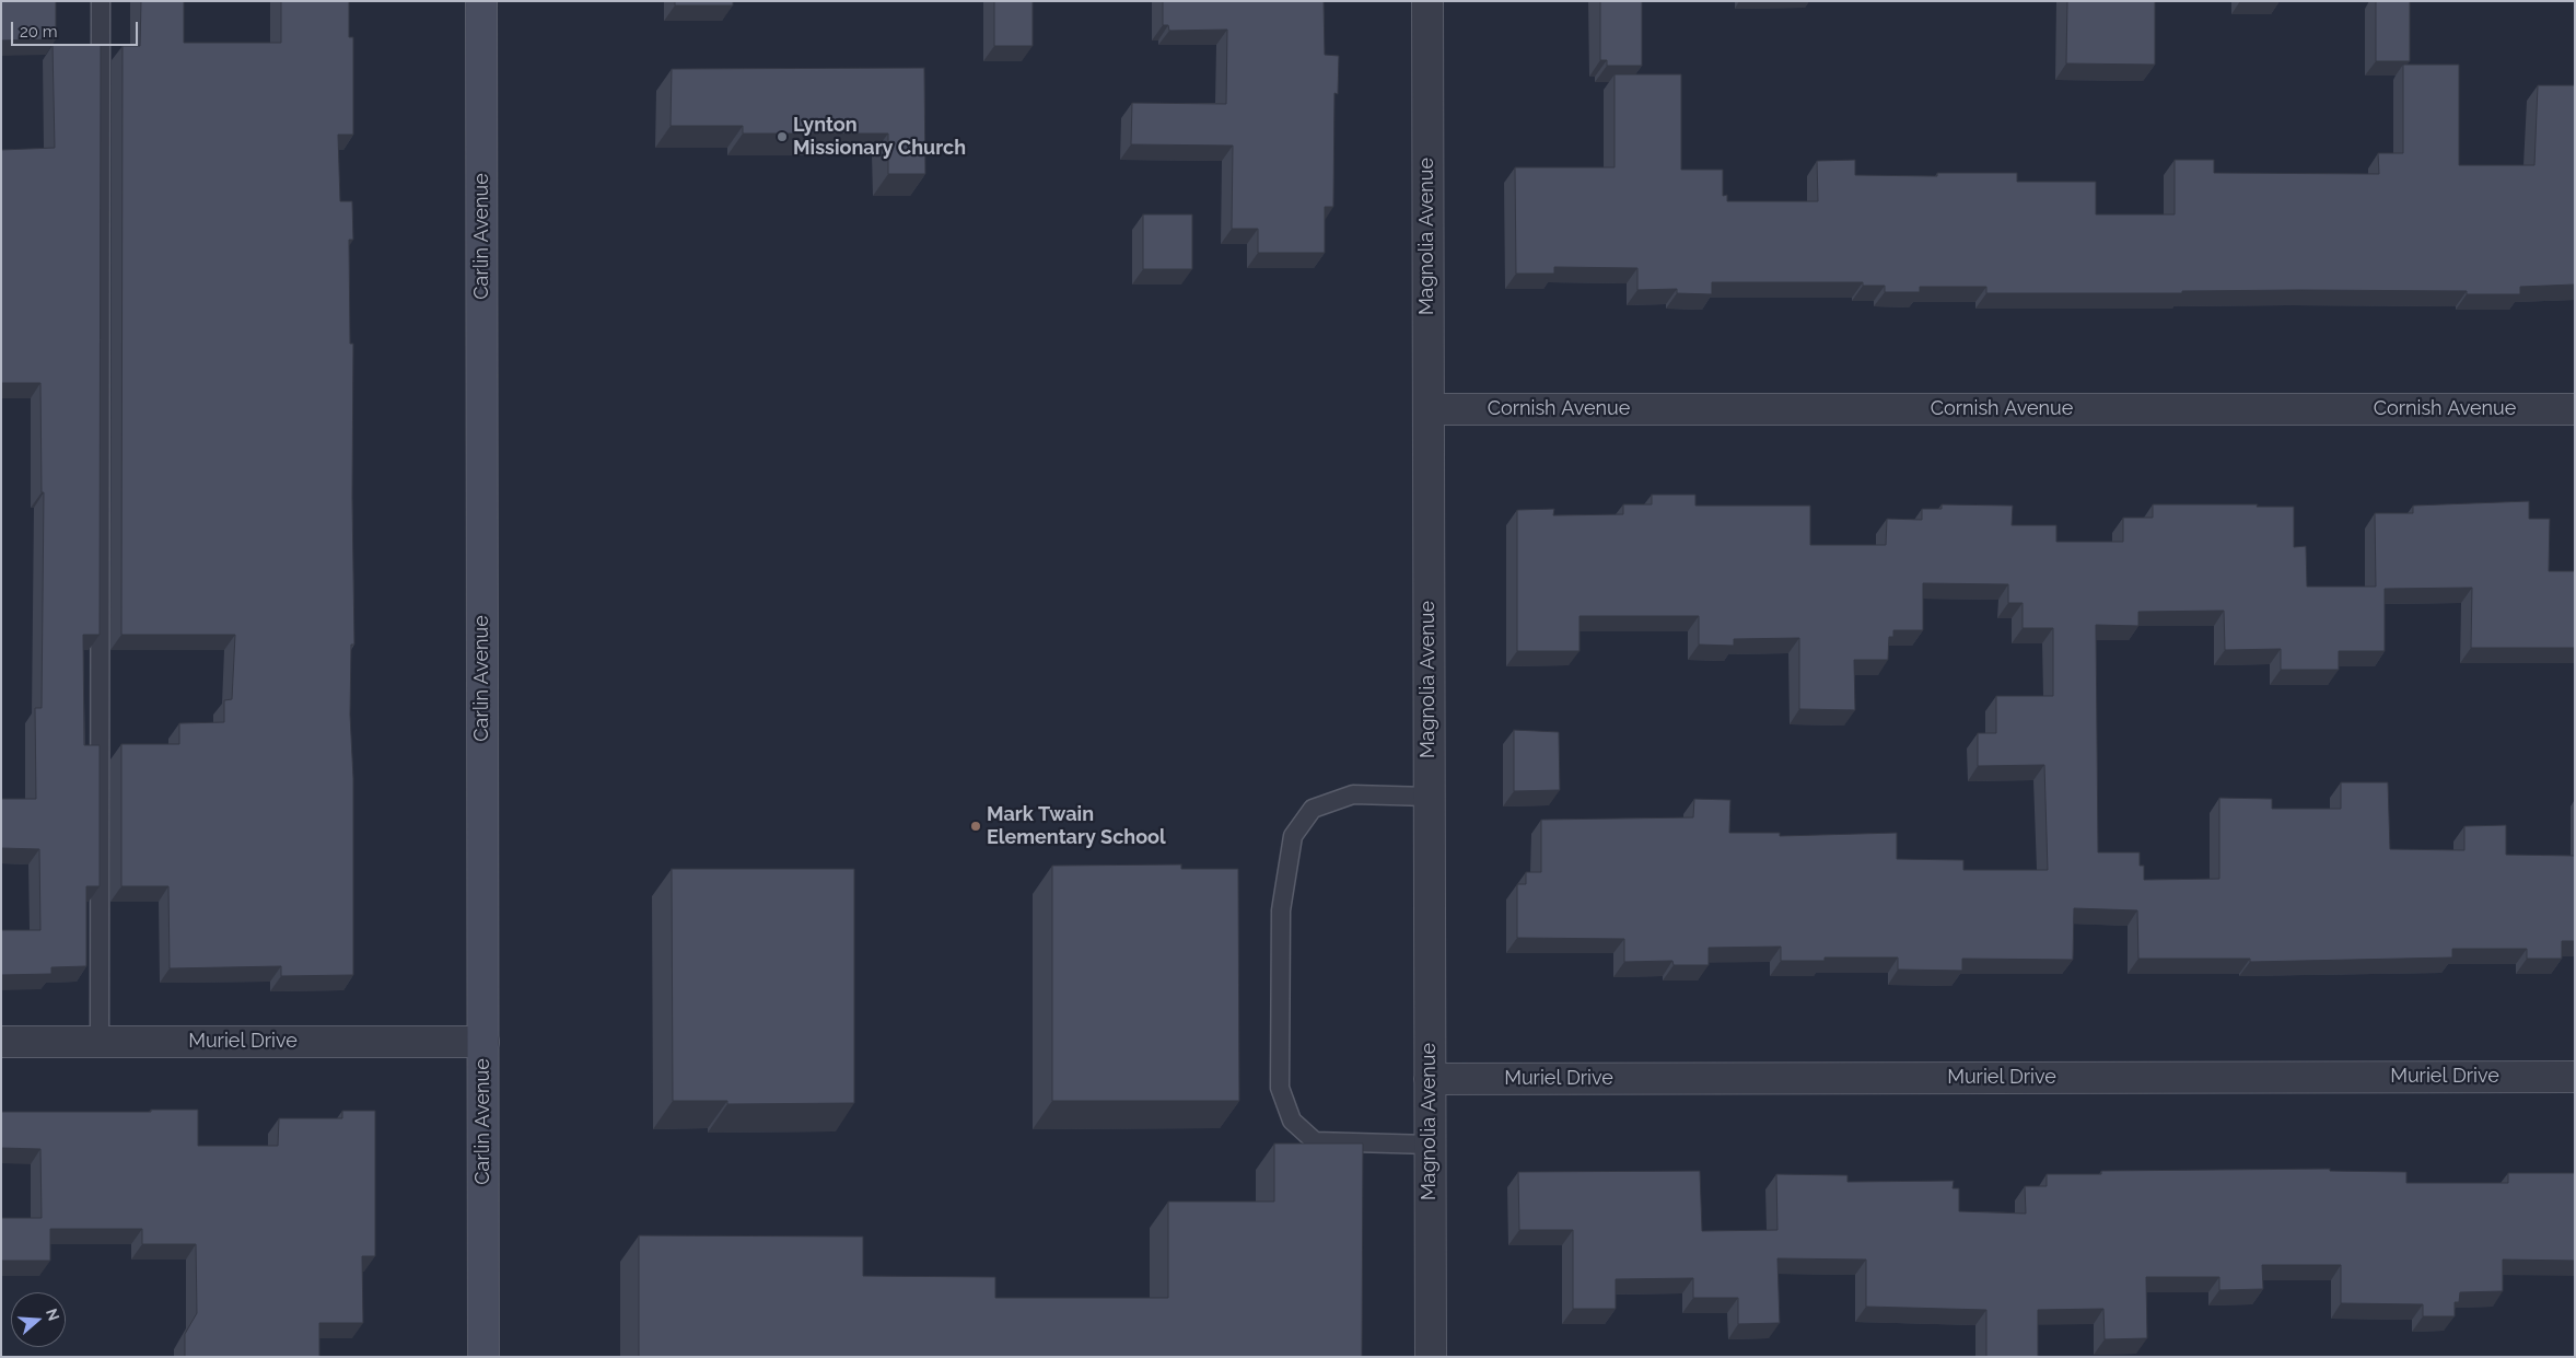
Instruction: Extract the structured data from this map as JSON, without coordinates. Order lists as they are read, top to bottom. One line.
{"streets":{"street":["Carlin Avenue","Magnolia Avenue","Cornish Avenue","Muriel Drive"]},"crossings":[["Carlin Avenue","Muriel Drive"],["Magnolia Avenue","Cornish Avenue"],["Magnolia Avenue","Muriel Drive"]],"places":["Lynton Missionary Church","Mark Twain Elementary School"],"scale_bar":"20 m","north":"right"}
